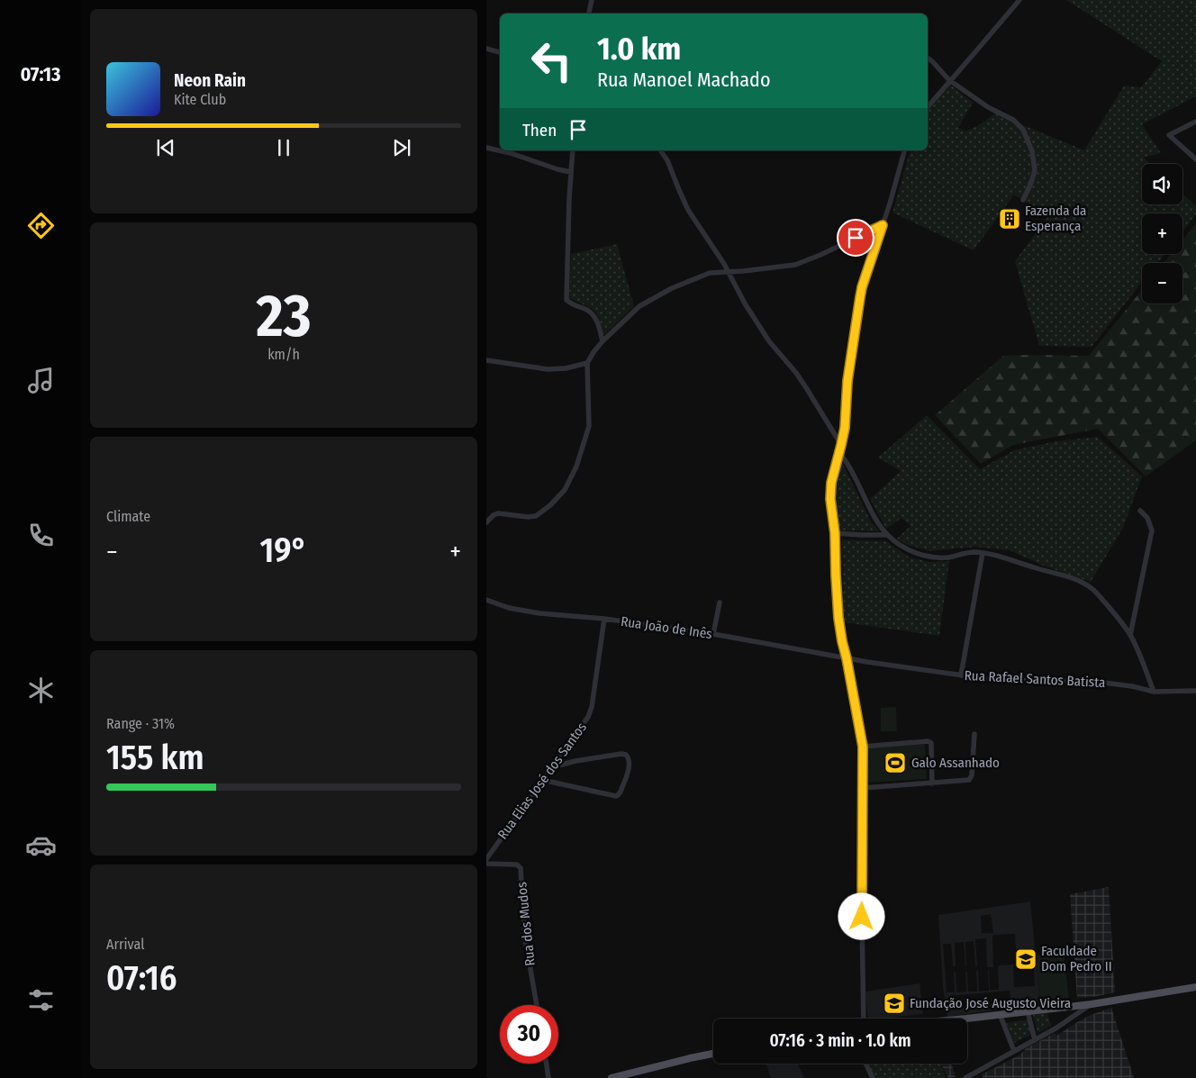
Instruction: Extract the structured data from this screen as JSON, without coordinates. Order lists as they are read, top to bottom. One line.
{"streets":{"street":["Rua João de Inês","Rua Rafael Santos Batista","Rua Elias José dos Santos","Rua dos Mudos"]},"crossings":[["Rua João de Inês","Rua Rafael Santos Batista"],["Rua João de Inês","Rua Elias José dos Santos"]],"places":{"building":["Fazenda da Esperança"],"sports":["Galo Assanhado"],"school or university":["Faculdade Dom Pedro II","Fundação José Augusto Vieira"]},"page":{"tabs":"07:13","turn":["1.0 km","Rua Manoel Machado"],"song":["Neon Rain","Kite Club"],"then":"Then","map_buttons":["+","−"],"tile":[["23","km/h"],"Climate",["Range · 31%","155 km"],["Arrival","07:16"]],"heat":["−","19°","+"],"limit":"30","trip":"07:16 · 3 min · 1.0 km"}}
